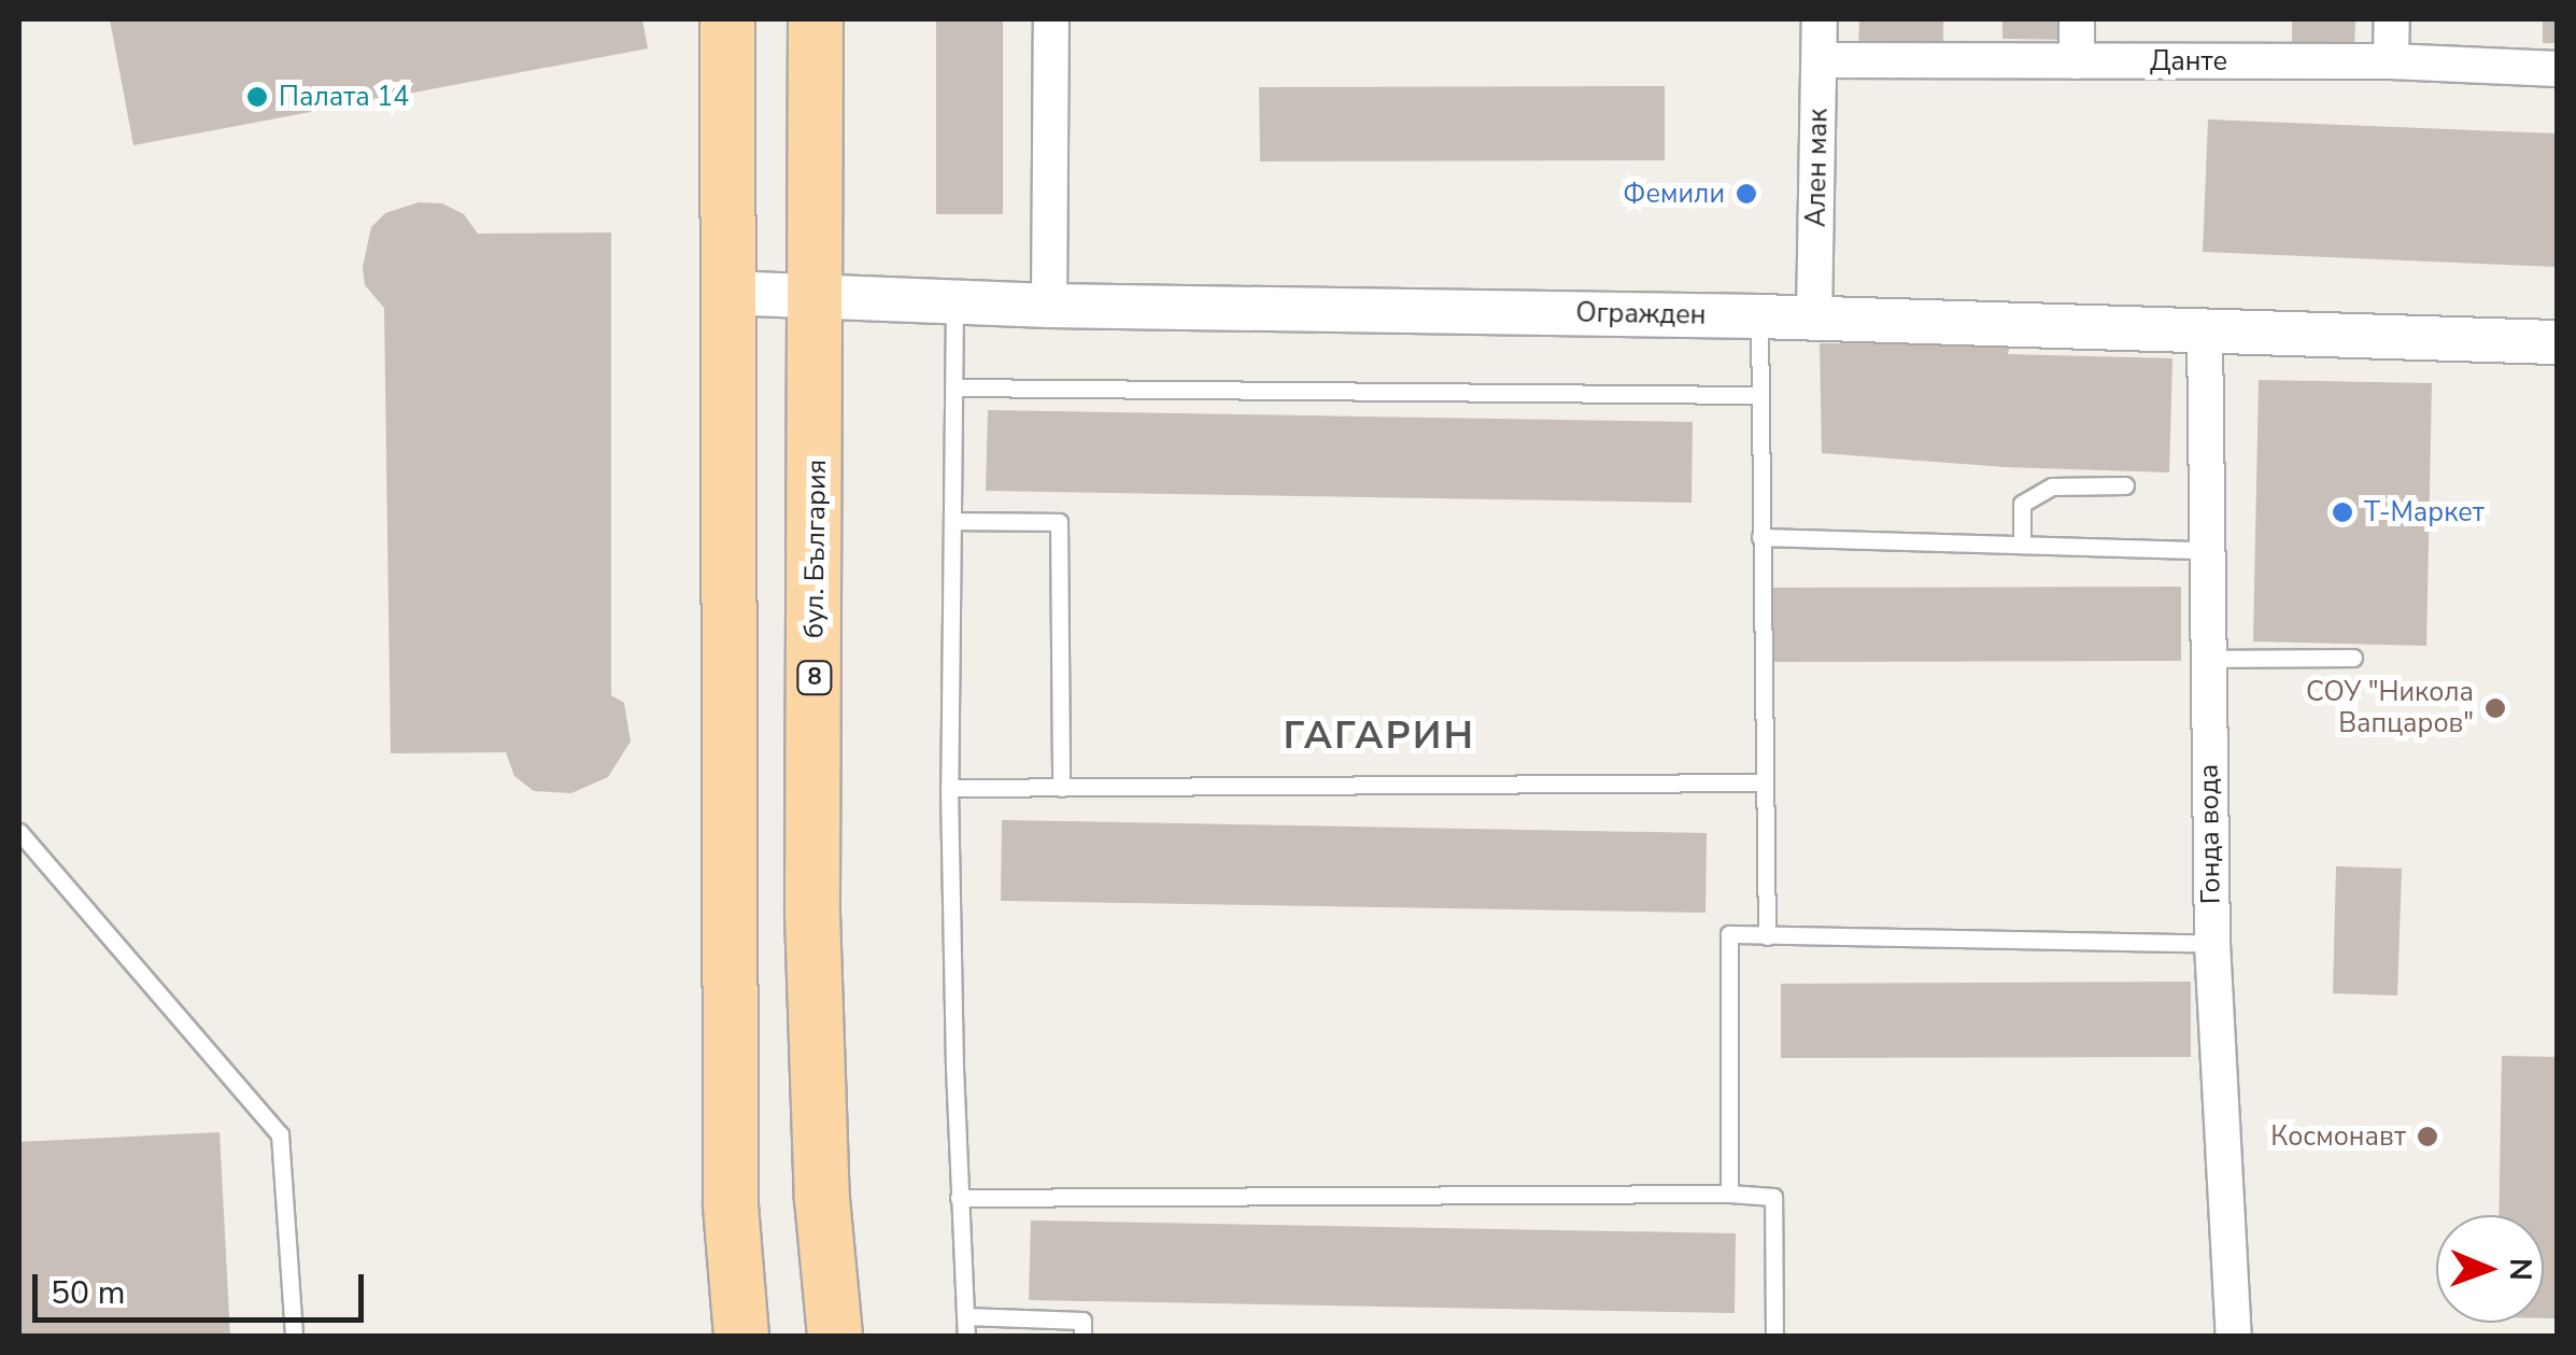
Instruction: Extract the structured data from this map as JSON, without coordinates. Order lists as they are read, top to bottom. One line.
{"streets":{"main road":["бул. България","8"],"street":["Данте","Ален мак","Огражден","Гонда вода"]},"crossings":[["Данте","Ален мак"],["Ален мак","Огражден"],["Огражден","бул. България"],["Огражден","Гонда вода"]],"districts":["ГАГАРИН"],"places":["Палата 14","Фемили","Т-Маркет","СОУ \"Никола Вапцаров\"","Космонавт"],"scale_bar":"50 m","north":"right"}
